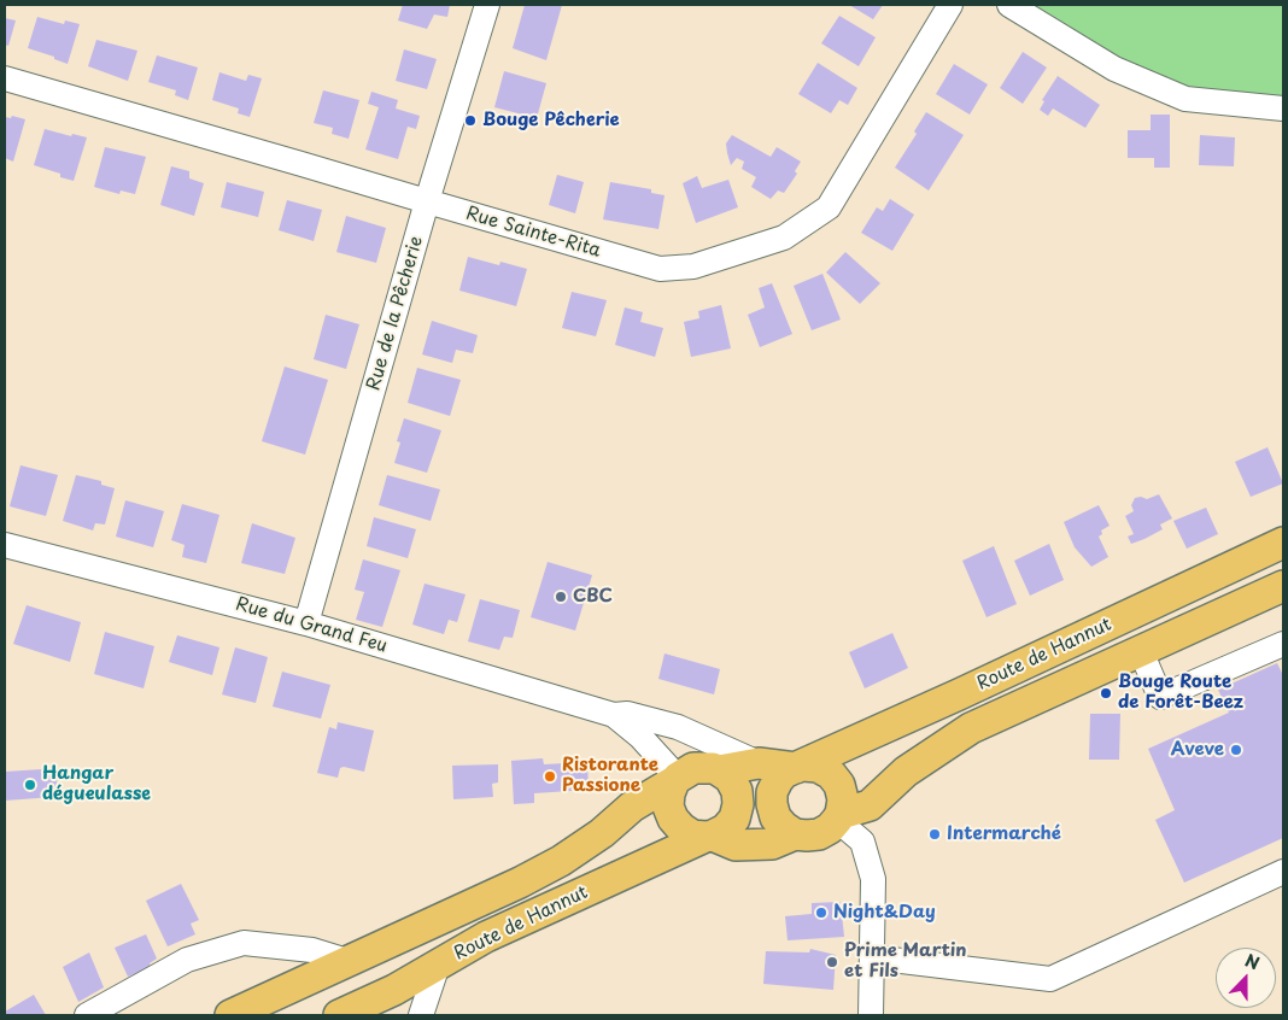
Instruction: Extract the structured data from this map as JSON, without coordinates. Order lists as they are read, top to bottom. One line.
{"streets":{"main road":["Route de Hannut"],"street":["Rue Sainte-Rita","Rue de la Pêcherie","Rue du Grand Feu"]},"crossings":[["Rue Sainte-Rita","Rue de la Pêcherie"],["Rue de la Pêcherie","Rue du Grand Feu"],["Rue du Grand Feu","Route de Hannut"]],"places":["Bouge Pêcherie","CBC","Bouge Route de Forêt-Beez","Aveve","Ristorante Passione","Hangar dégueulasse","Intermarché","Night&Day","Prime Martin et Fils"],"north":"top"}
